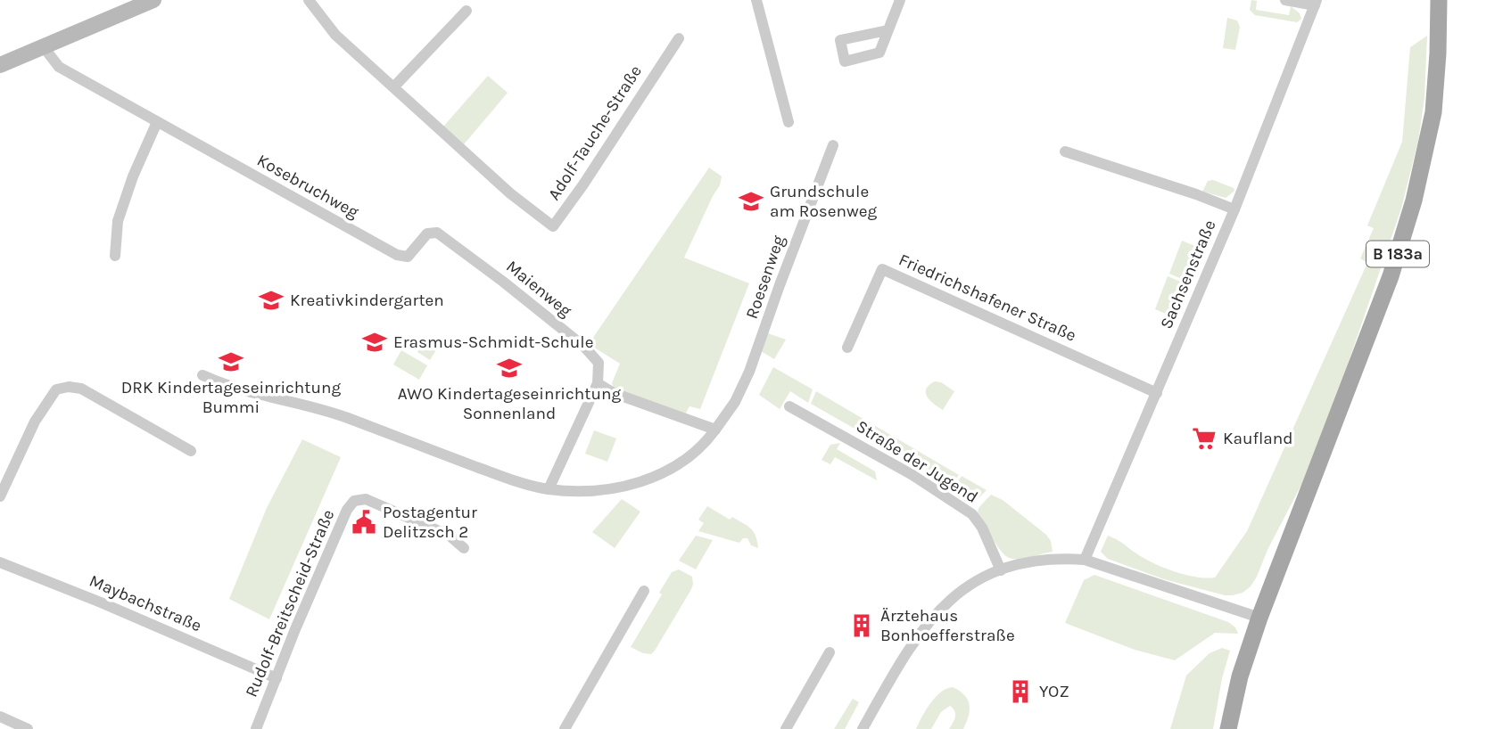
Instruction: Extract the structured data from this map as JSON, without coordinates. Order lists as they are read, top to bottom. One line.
{"streets":{"main road":["B 183a"],"street":["Adolf-Tauche-Straße","Kosebruchweg","Sachsenstraße","Roesenweg","Maienweg","Friedrichshafener Straße","Straße der Jugend","Maybachstraße","Rudolf-Breitscheid-Straße"]},"crossings":[["Kosebruchweg","Maienweg"],["Sachsenstraße","Friedrichshafener Straße"],["Maybachstraße","Rudolf-Breitscheid-Straße"]],"places":{"school or university":["Grundschule am Rosenweg","Kreativkindergarten","Erasmus-Schmidt-Schule","DRK Kindertageseinrichtung Bummi","AWO Kindertageseinrichtung Sonnenland"],"supermarket":["Kaufland"],"public building":["Postagentur Delitzsch 2"],"building":["Ärztehaus Bonhoefferstraße","YOZ"]}}
